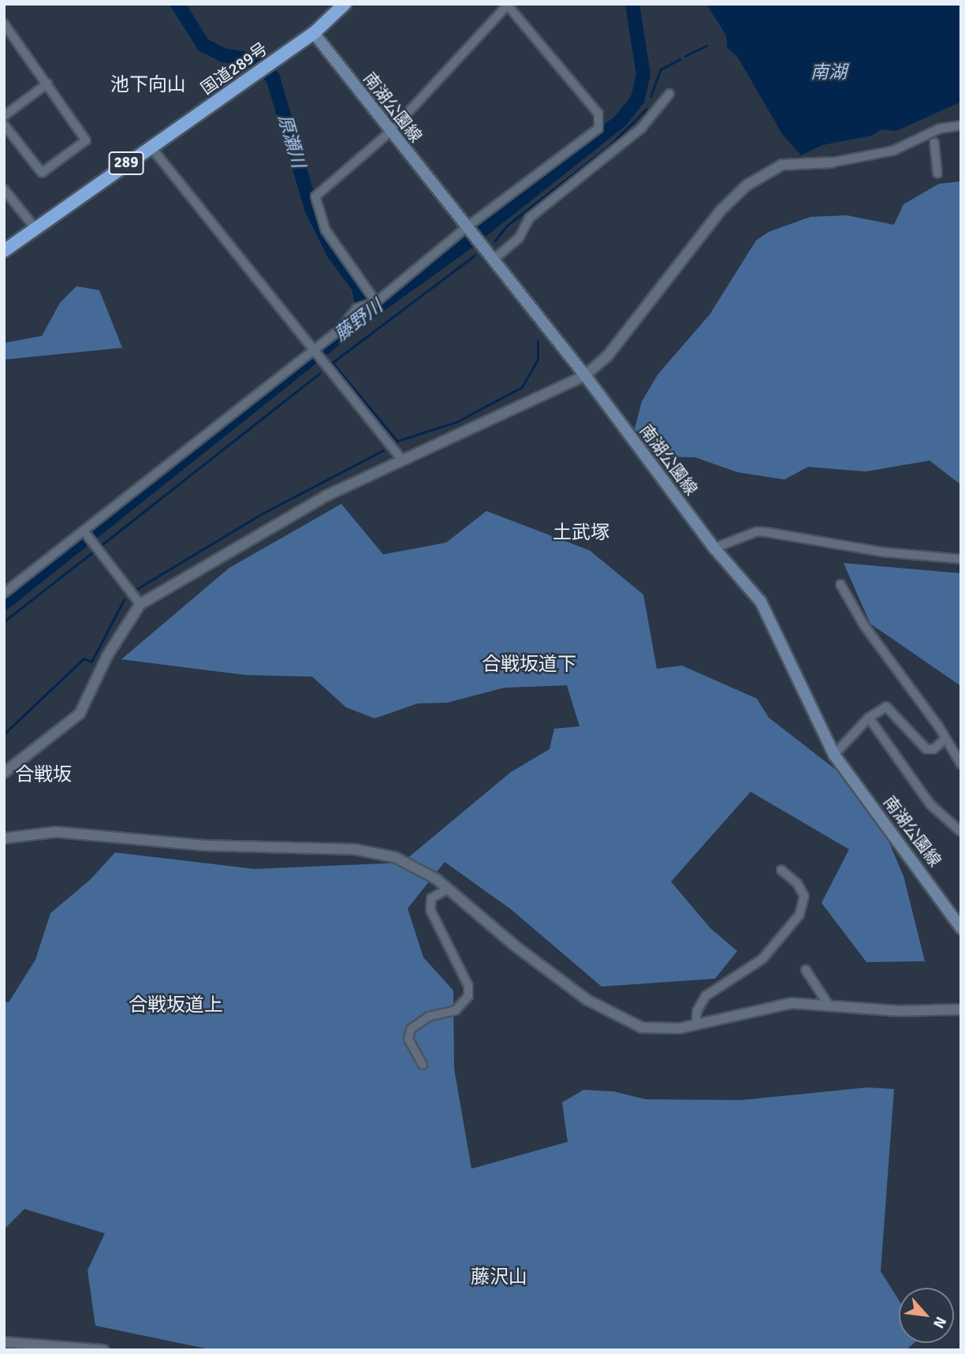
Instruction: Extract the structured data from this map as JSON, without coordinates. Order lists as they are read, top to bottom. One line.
{"streets":{"highway":["国道289号","289"],"main road":["南湖公園線"]},"crossings":[["国道289号","南湖公園線"]],"districts":["池下向山","土武塚","合戦坂道下","合戦坂","合戦坂道上","藤沢山"],"water":["南湖","原瀬川","藤野川"],"north":"bottom right"}
